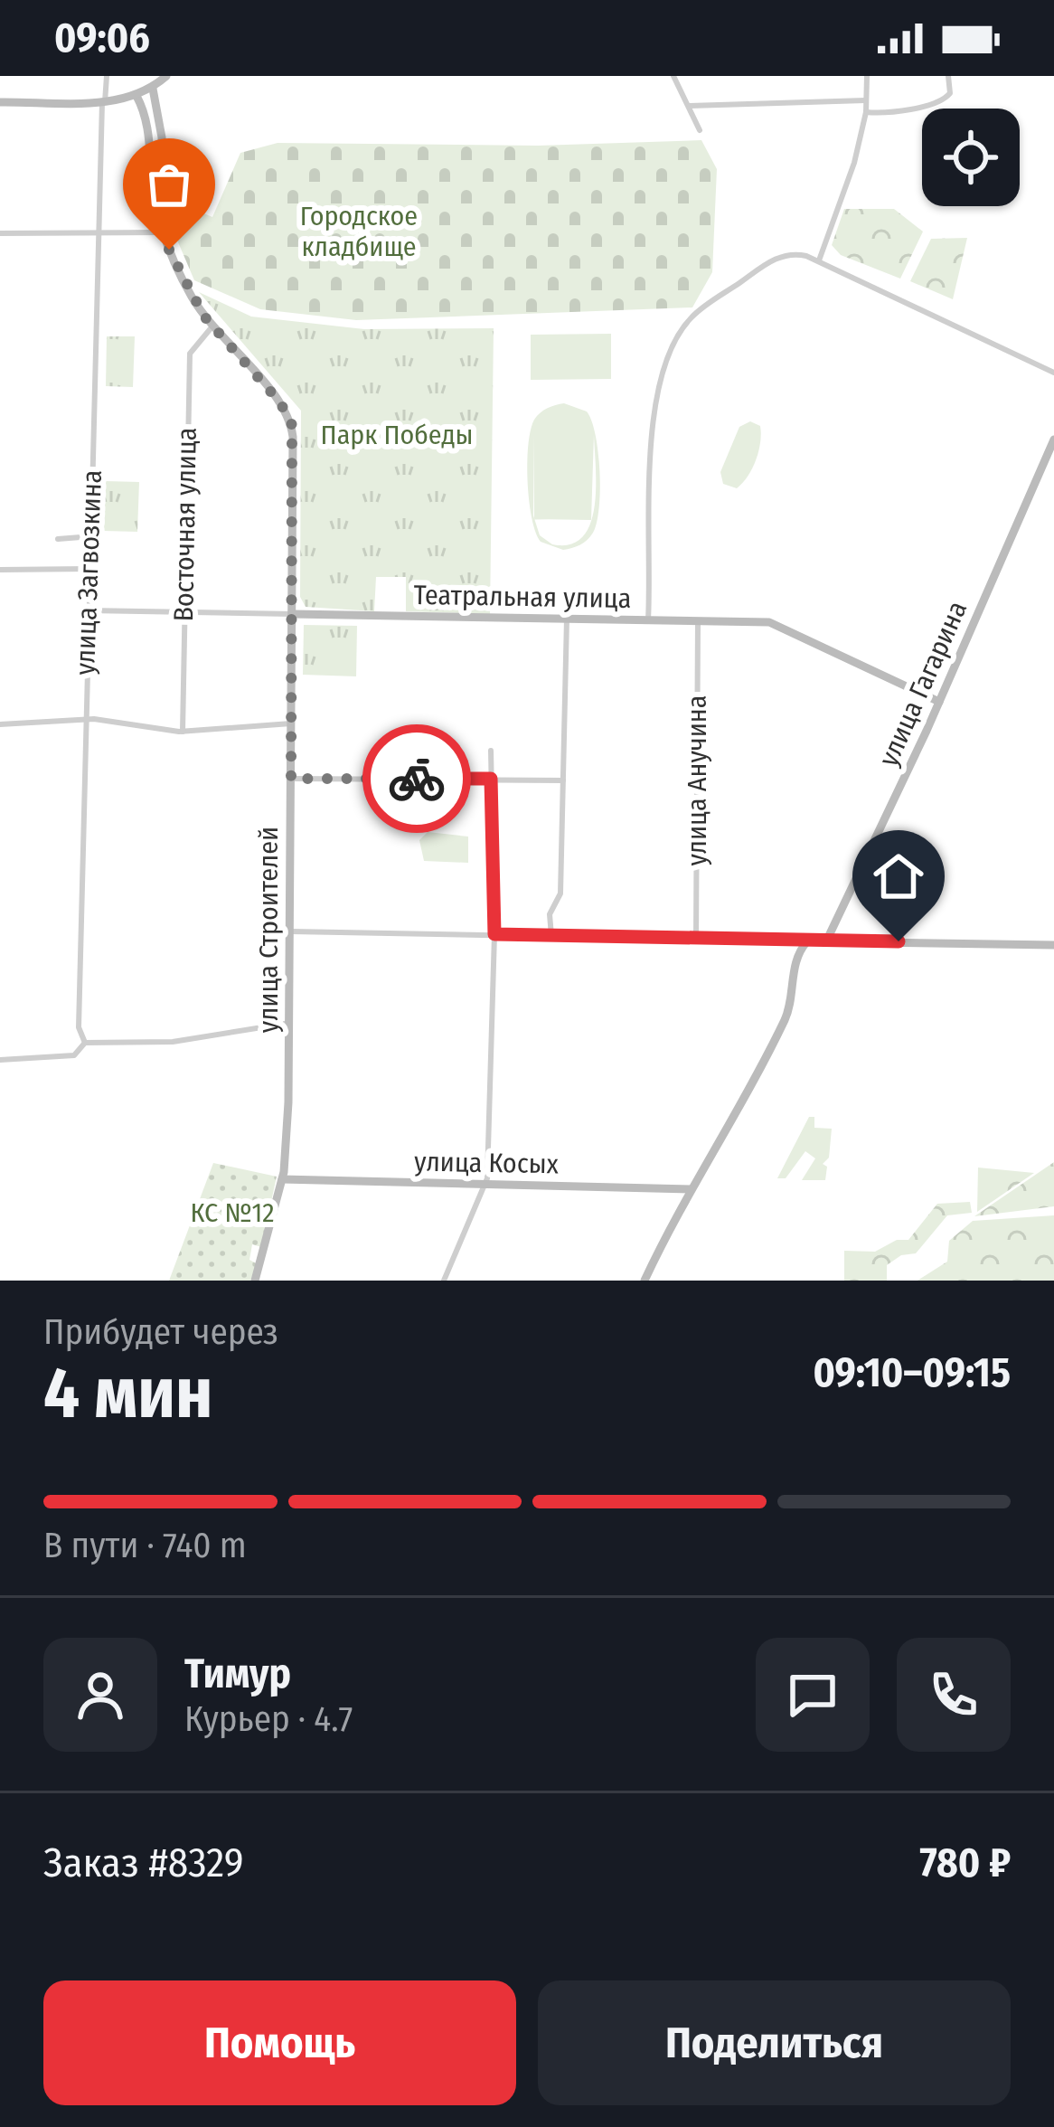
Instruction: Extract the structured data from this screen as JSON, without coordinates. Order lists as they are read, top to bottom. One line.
{"streets":{"street":["Восточная улица","улица Загвозкина","Театральная улица","улица Гагарина","улица Анучина","улица Строителей","улица Косых"]},"crossings":[["Восточная улица","Театральная улица"],["Восточная улица","улица Строителей"],["улица Загвозкина","Театральная улица"],["Театральная улица","улица Гагарина"],["Театральная улица","улица Анучина"],["Театральная улица","улица Строителей"],["улица Строителей","улица Косых"]],"parks":["Городское кладбище","Парк Победы","КС №12"],"page":{"status":"09:06","heading":["4 мин","Прибудет через","09:10–09:15"],"panel":["Тимур","Курьер · 4.7","Заказ #8329","780 ₽"],"bar":"В пути · 740 m","buttons":["Помощь","Поделиться"]}}
